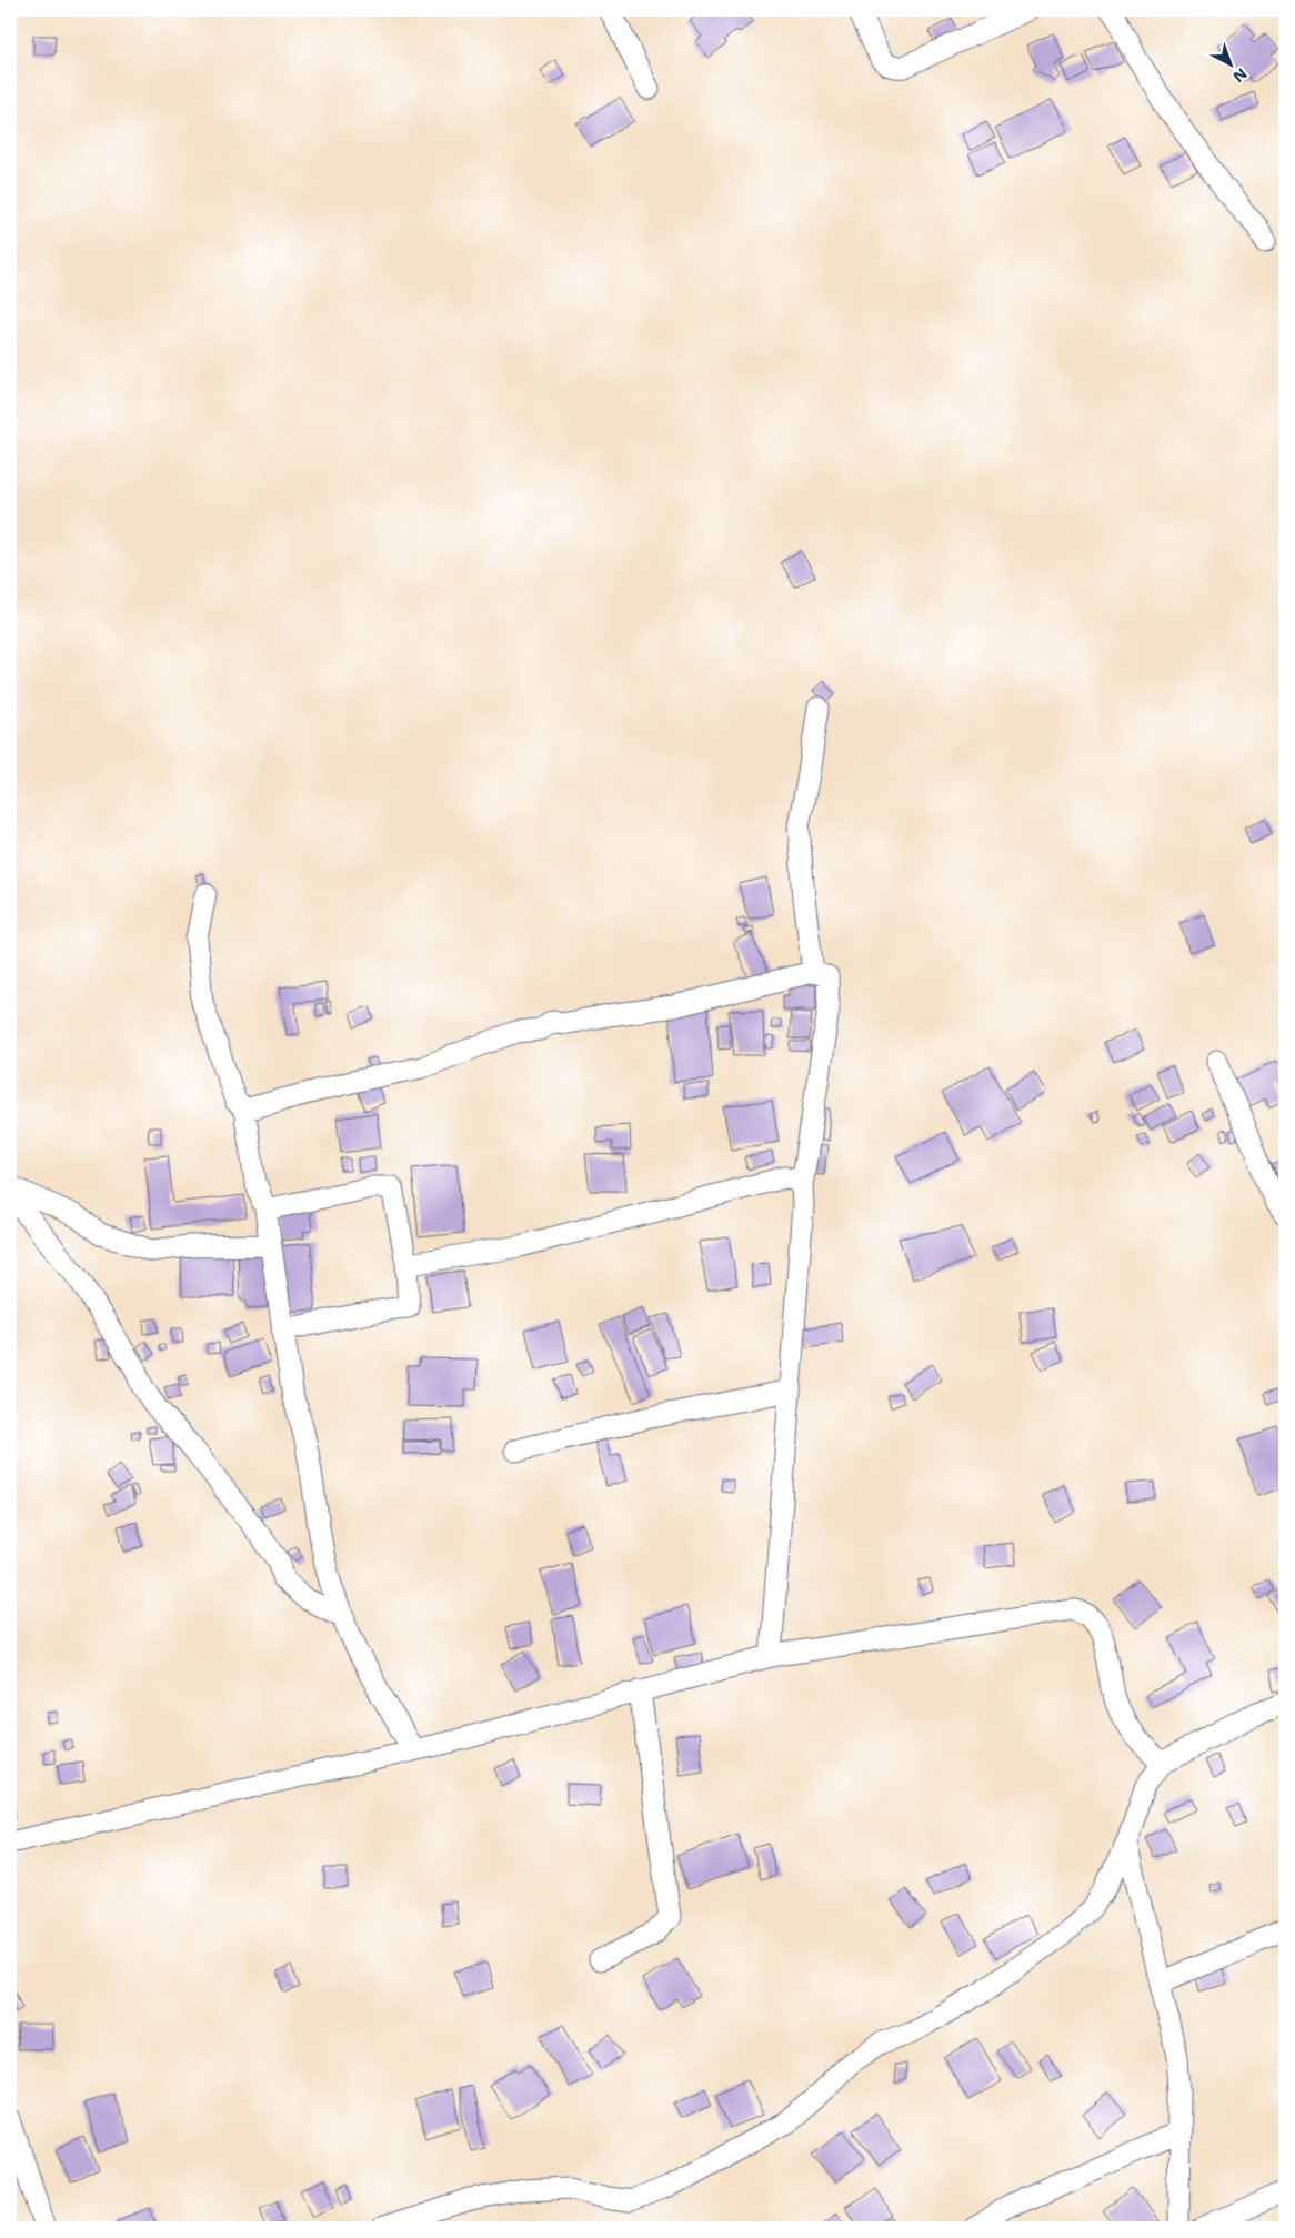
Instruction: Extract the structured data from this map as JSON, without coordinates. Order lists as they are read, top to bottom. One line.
{"north":"bottom right"}
